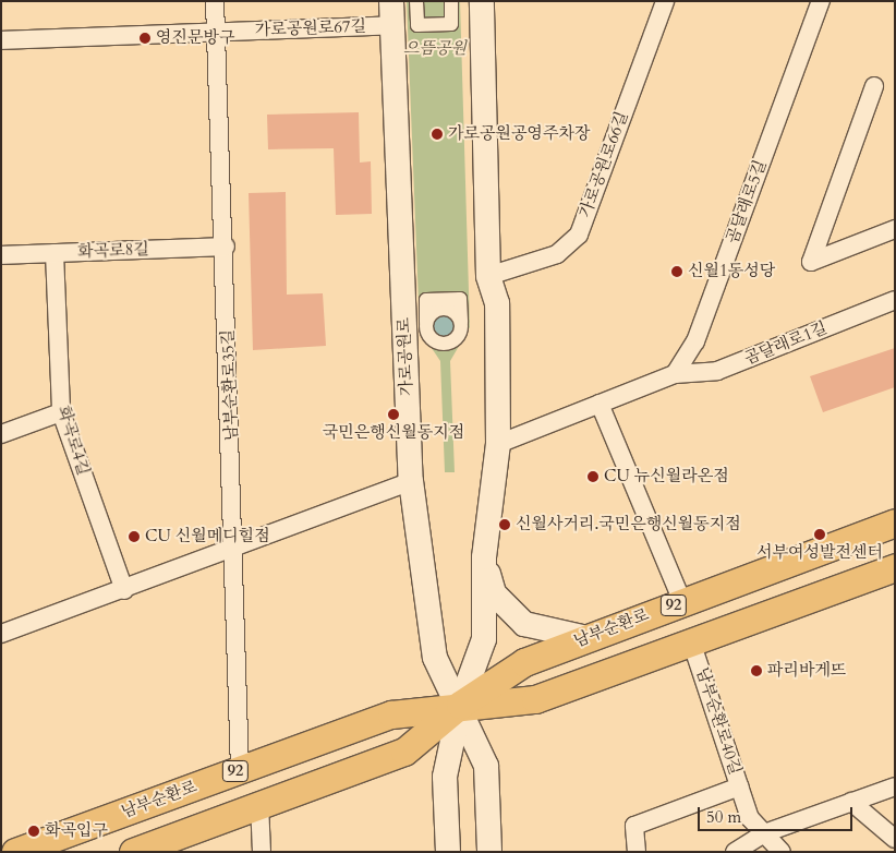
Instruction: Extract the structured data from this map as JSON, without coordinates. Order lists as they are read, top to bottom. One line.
{"streets":{"main road":["가로공원로","92","남부순환로"],"street":["가로공원로67길","가로공원로66길","곰달래로5길","화곡로8길","곰달래로1길","남부순환로35길","화곡로4길","남부순환로40길"]},"crossings":[["가로공원로67길","가로공원로"],["가로공원로67길","남부순환로35길"],["곰달래로5길","곰달래로1길"],["화곡로8길","남부순환로35길"],["화곡로8길","화곡로4길"],["가로공원로","남부순환로"],["남부순환로35길","남부순환로"],["남부순환로","남부순환로40길"]],"parks":["으뜸공원"],"places":["영진문방구","가로공원공영주차장","신월1동성당","국민은행신월동지점","CU 뉴신월라온점","신월사거리.국민은행신월동지점","서부여성발전센터","CU 신월메디힐점","파리바게뜨","화곡입구"],"scale_bar":"50 m"}
